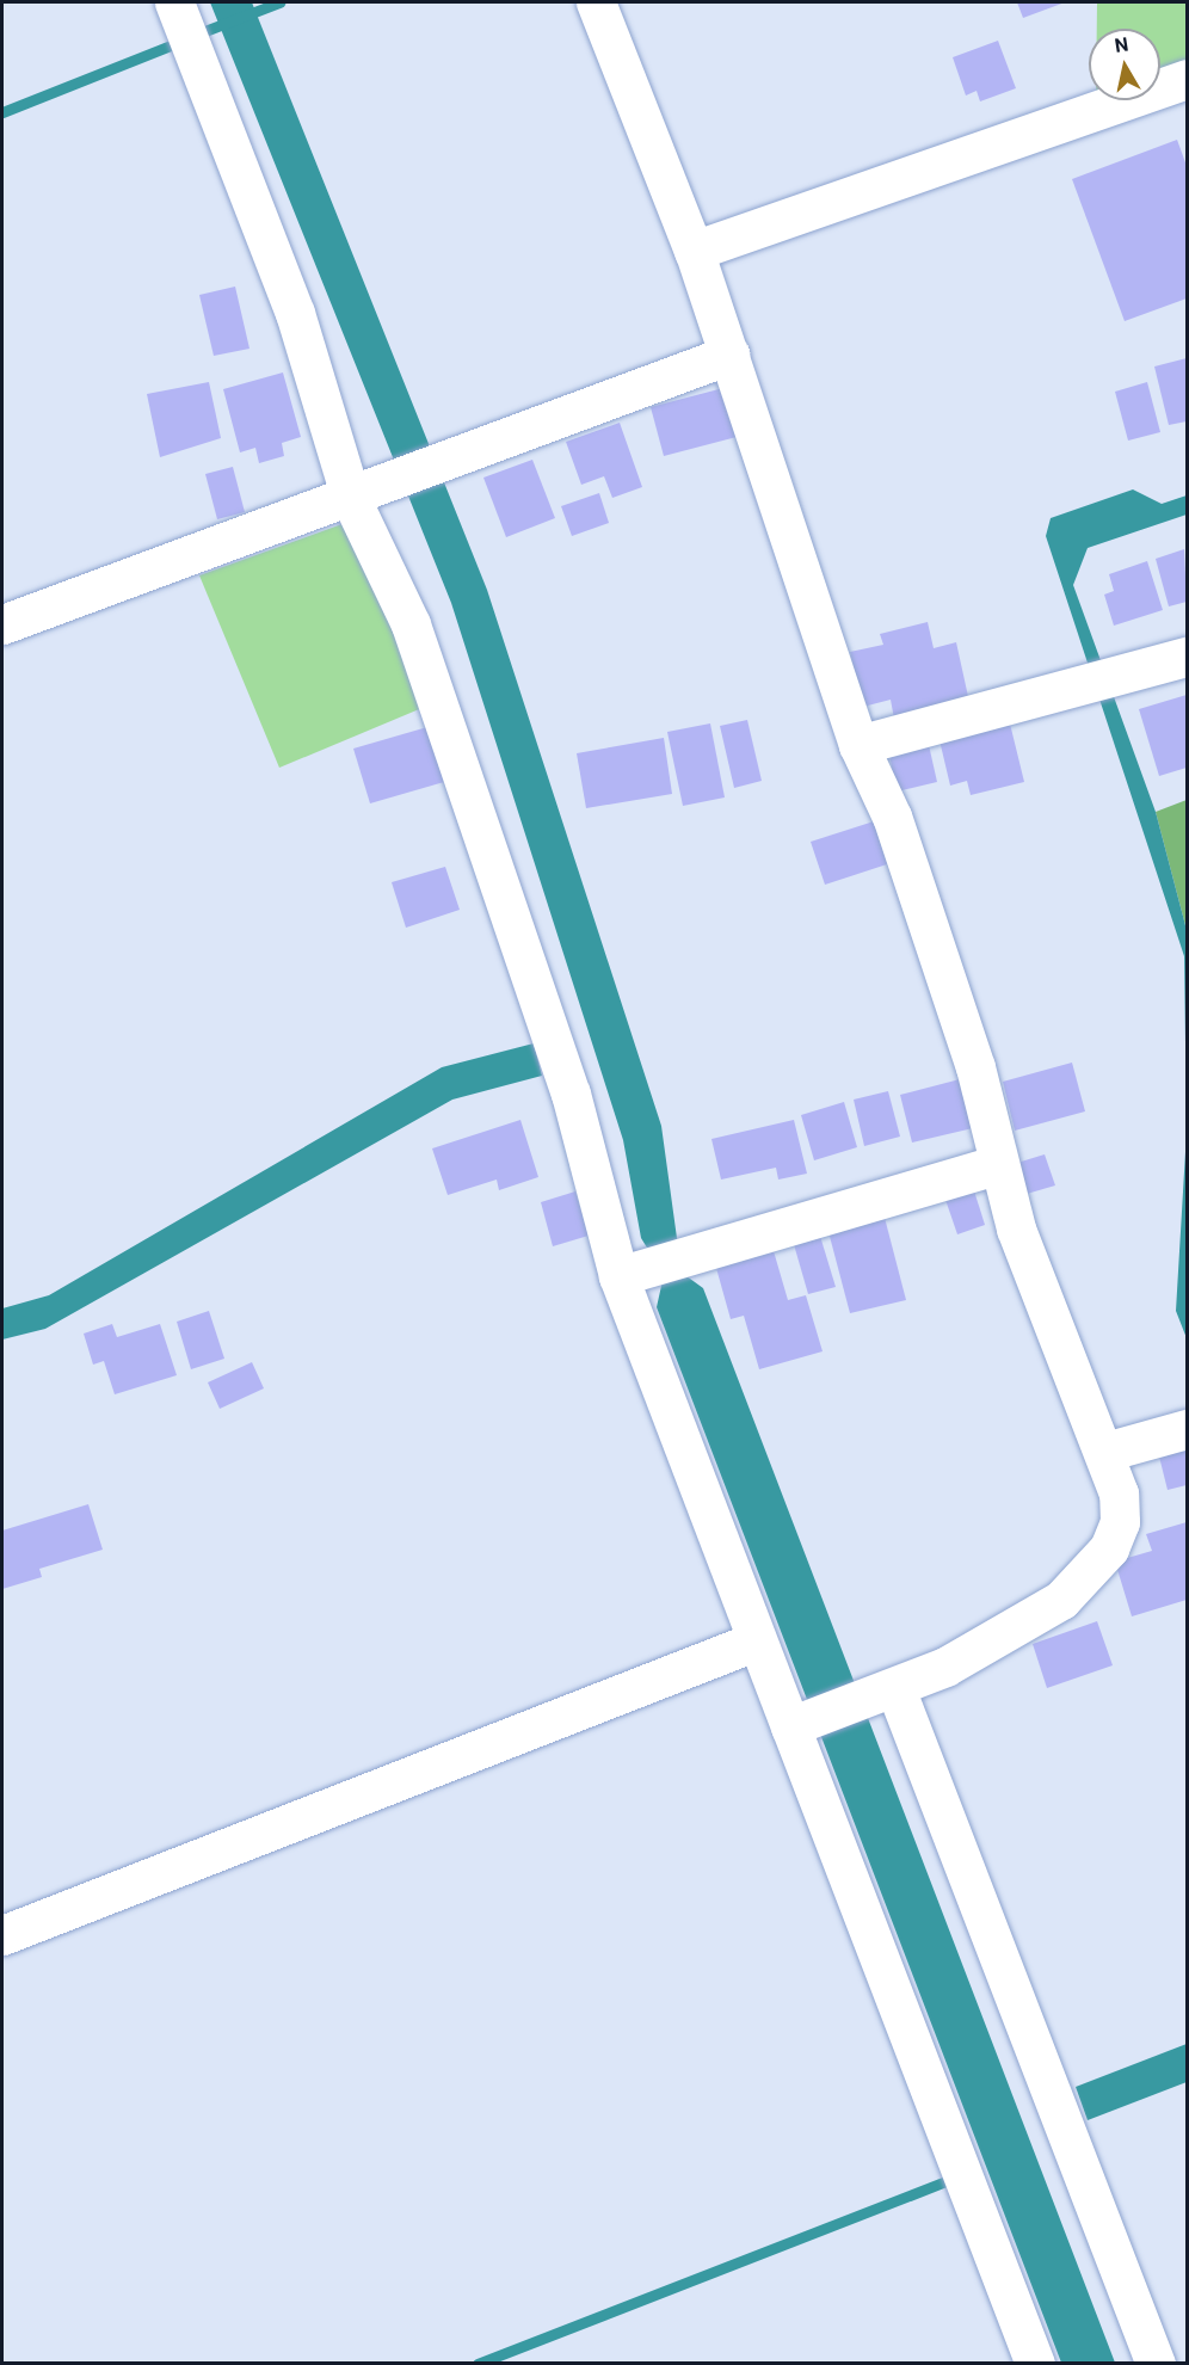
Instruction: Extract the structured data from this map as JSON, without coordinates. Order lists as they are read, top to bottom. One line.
{"north":"top"}
